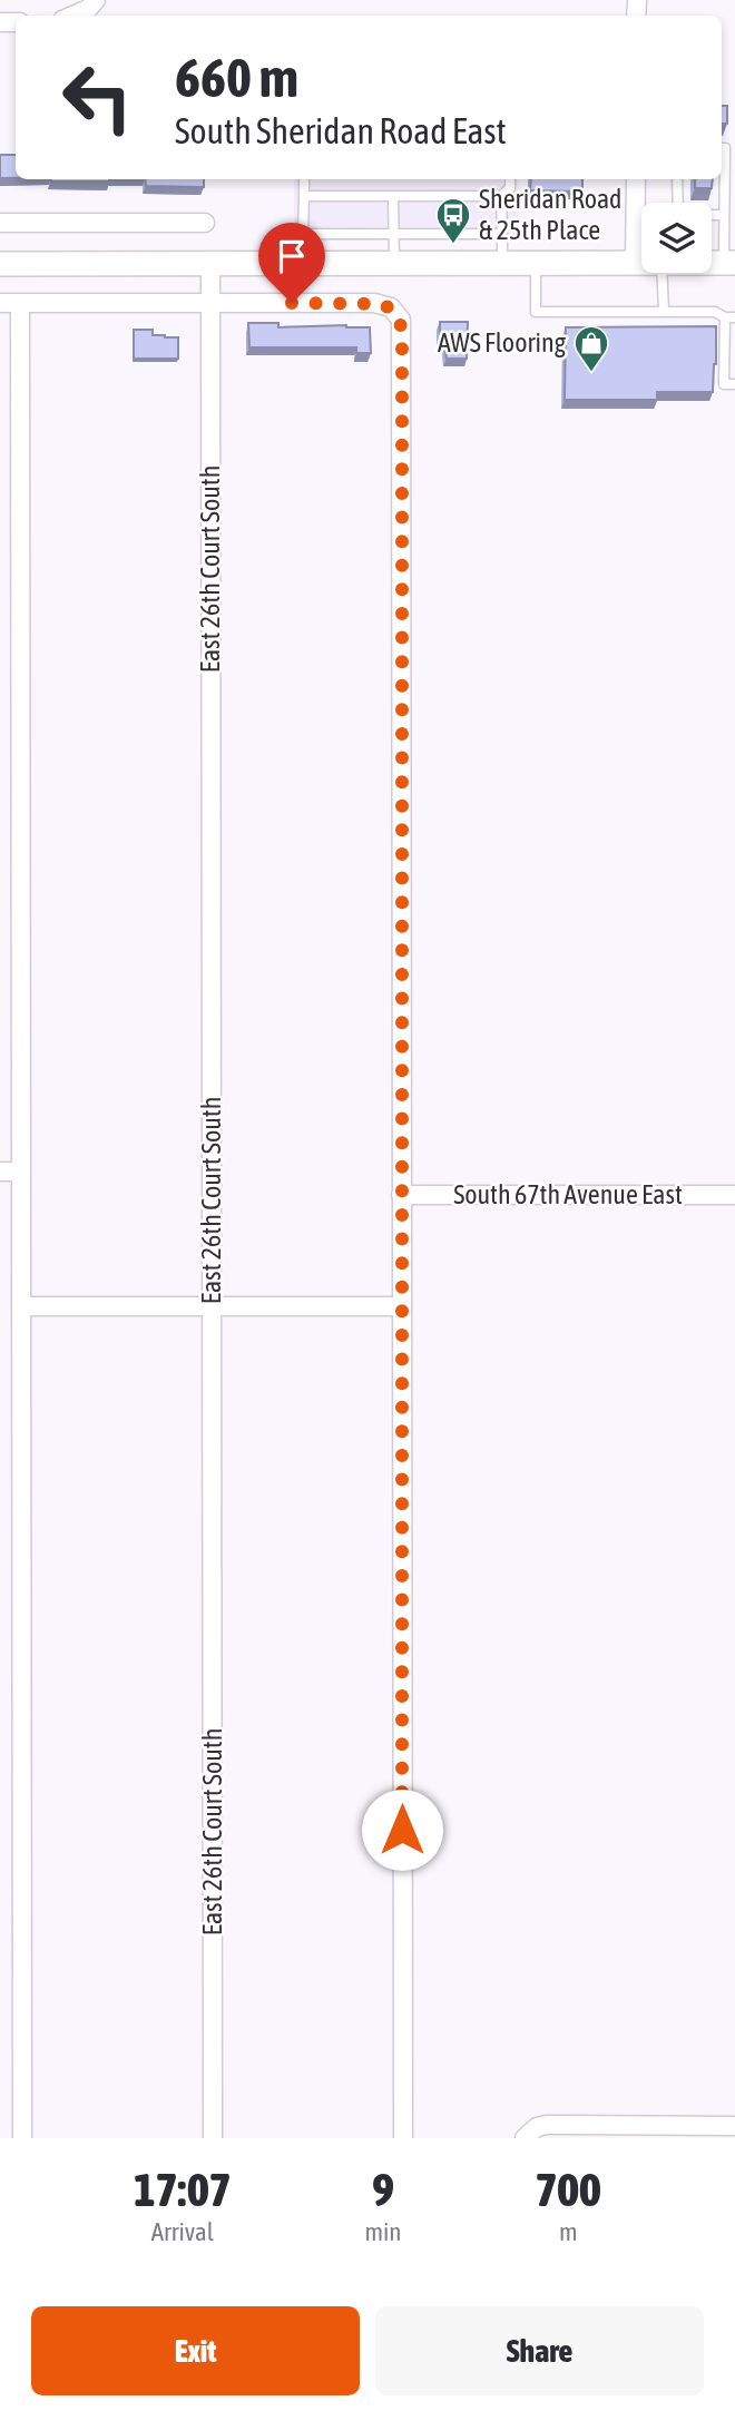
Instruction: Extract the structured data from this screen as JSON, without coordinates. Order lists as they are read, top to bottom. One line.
{"streets":{"street":["East 26th Court South","South 67th Avenue East"]},"places":{"bus stop":["Sheridan Road & 25th Place"],"shop":["AWS Flooring"]},"page":{"turn":["660 m","South Sheridan Road East"],"eta":["17:07","Arrival","9","min","700","m"],"buttons":["Exit","Share"]}}
